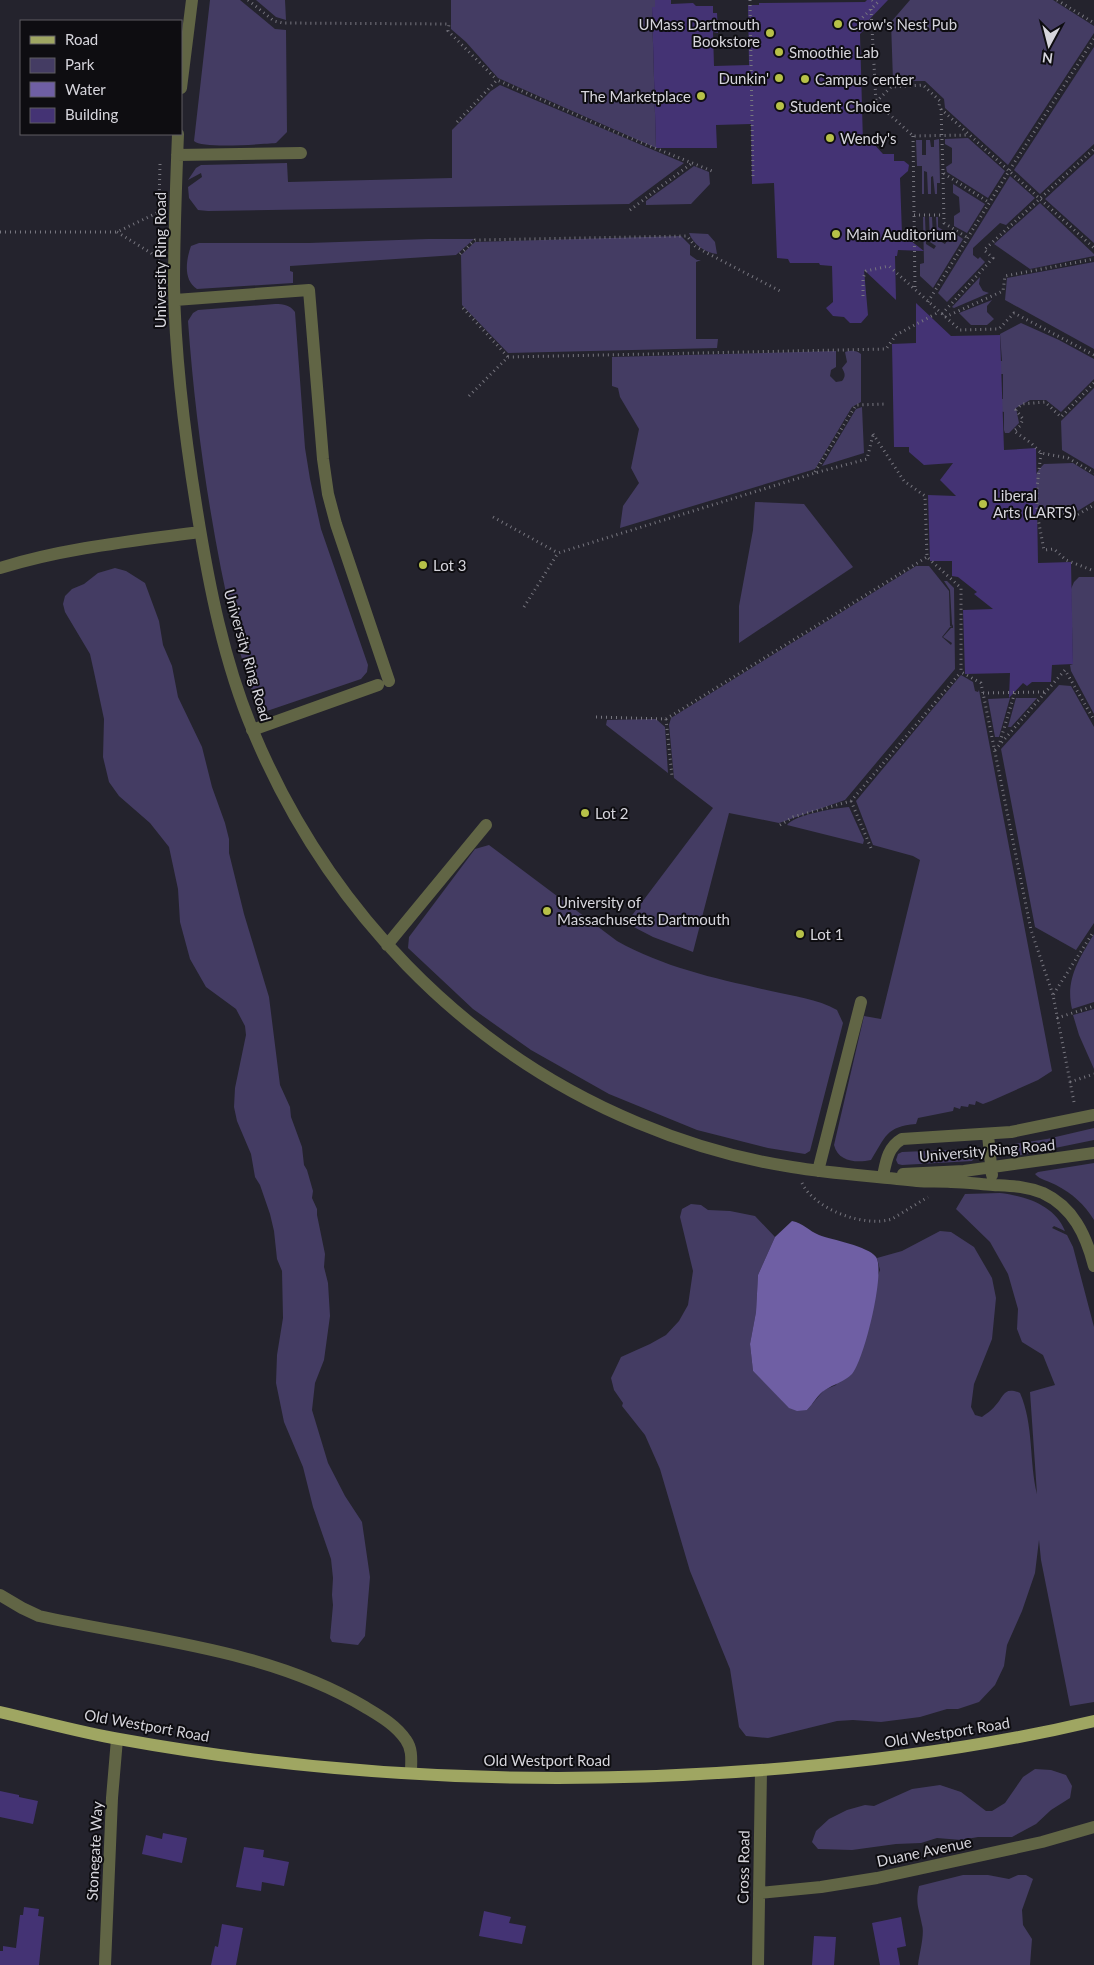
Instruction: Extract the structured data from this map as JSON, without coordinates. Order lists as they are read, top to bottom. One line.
{"streets":{"main road":["Old Westport Road"],"street":["University Ring Road","Stonegate Way","Duane Avenue","Cross Road"]},"crossings":[["Old Westport Road","Stonegate Way"],["Old Westport Road","Cross Road"],["Duane Avenue","Cross Road"]],"places":["Crow's Nest Pub","UMass Dartmouth Bookstore","Smoothie Lab","Dunkin'","Campus center","The Marketplace","Student Choice","Wendy's","Main Auditorium","Liberal Arts (LARTS)","Lot 3","Lot 2","University of Massachusetts Dartmouth","Lot 1"],"legend":["Road","Park","Water","Building"],"north":"bottom"}
